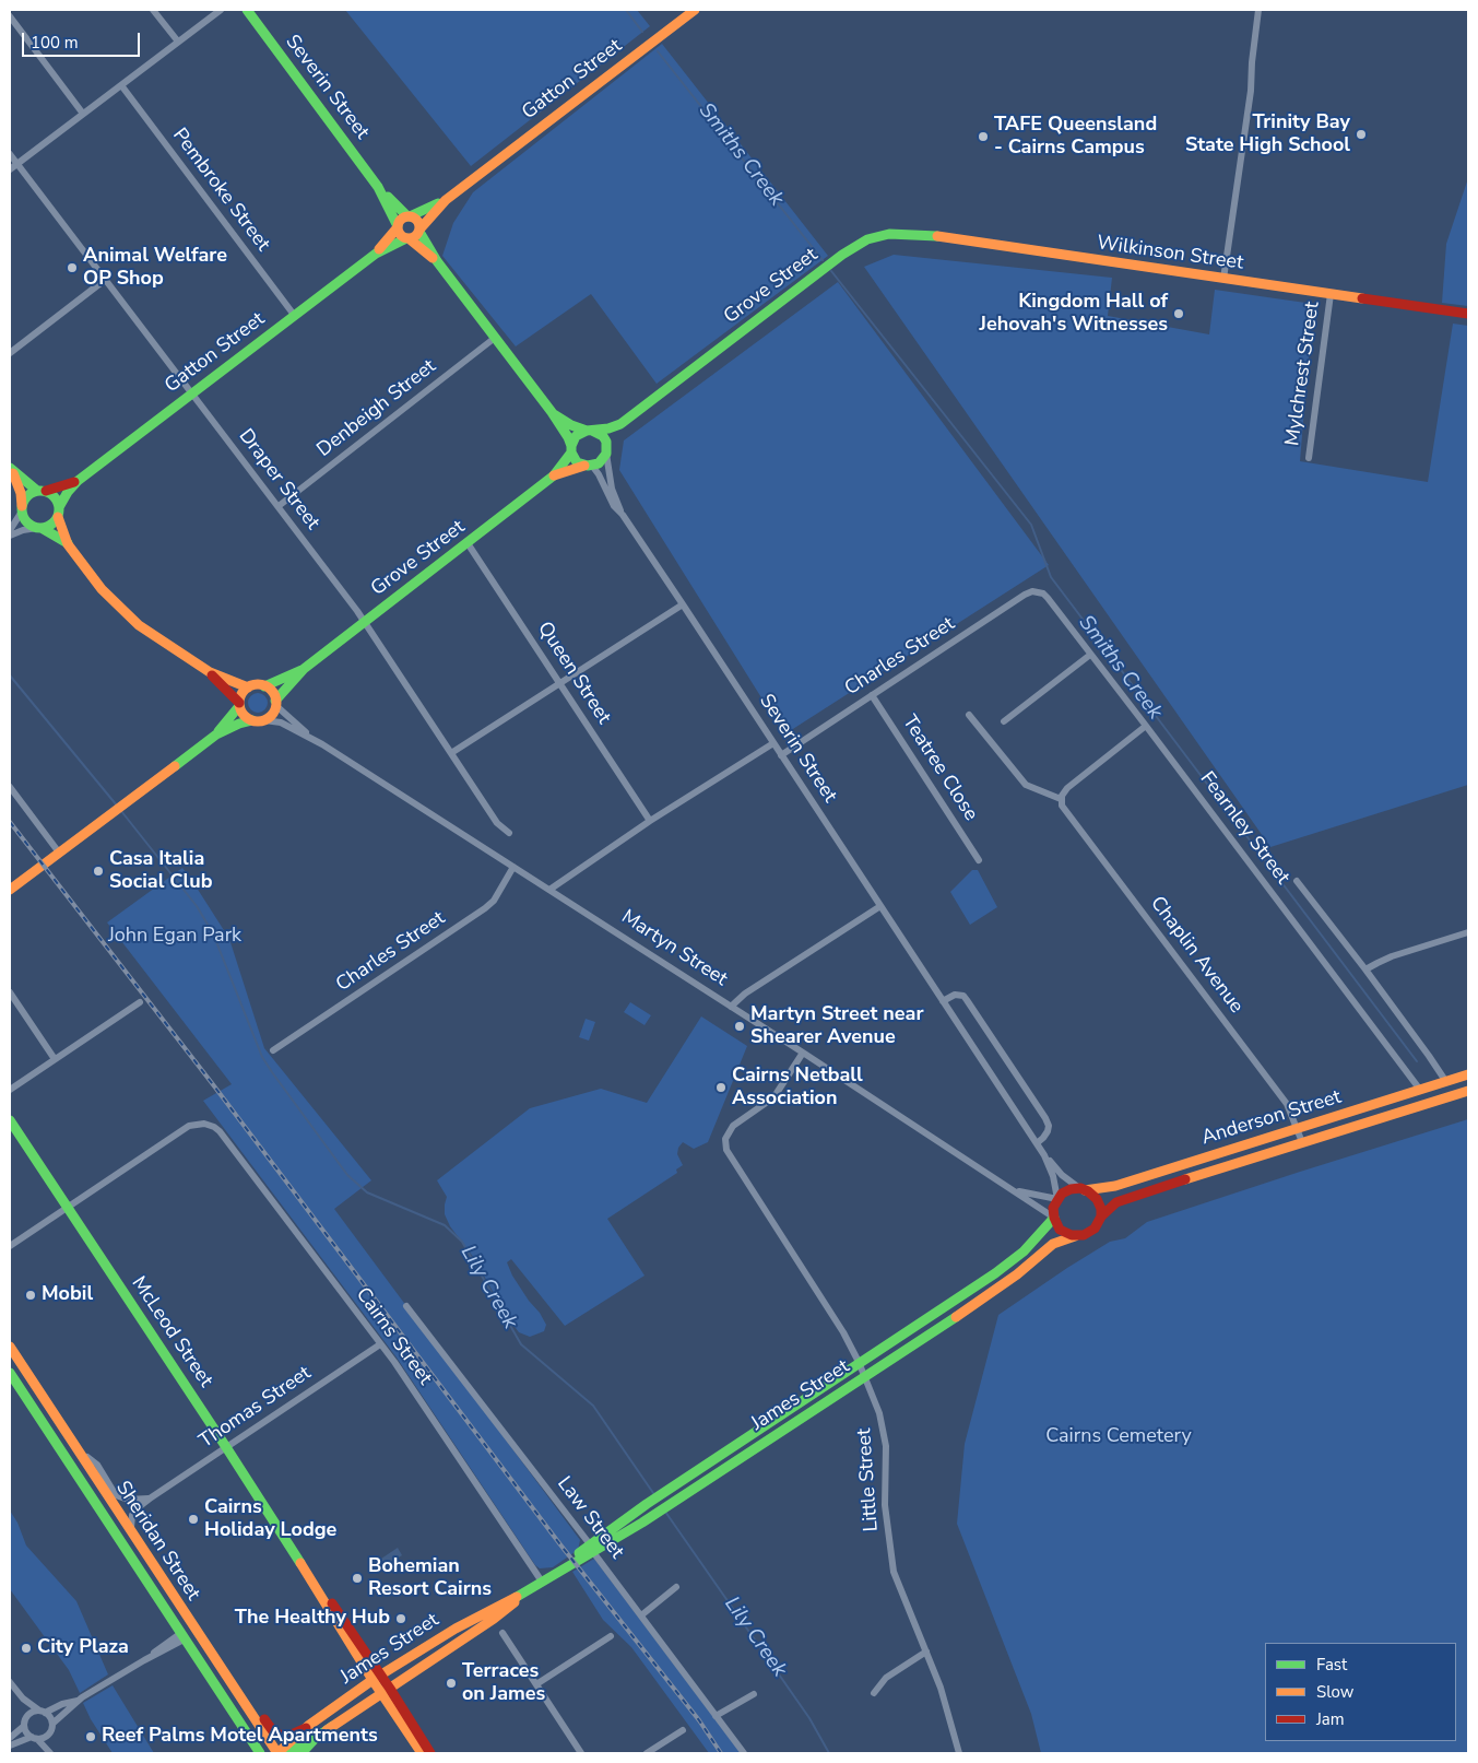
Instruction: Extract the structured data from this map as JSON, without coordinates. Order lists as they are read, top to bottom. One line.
{"streets":{"main road":["Gatton Street","Severin Street","Wilkinson Street","Grove Street","Anderson Street","McLeod Street","James Street","Sheridan Street"],"street":["Pembroke Street","Mylchrest Street","Denbeigh Street","Draper Street","Charles Street","Queen Street","Teatree Close","Fearnley Street","Martyn Street","Chaplin Avenue","Cairns Street","Thomas Street","Little Street","Law Street"]},"crossings":[["Gatton Street","Severin Street"],["Gatton Street","Pembroke Street"],["Gatton Street","Draper Street"],["Severin Street","Grove Street"],["Severin Street","Charles Street"],["Severin Street","Martyn Street"],["Severin Street","Anderson Street"],["Severin Street","James Street"],["Wilkinson Street","Grove Street"],["Wilkinson Street","Mylchrest Street"],["Grove Street","Draper Street"],["Grove Street","Queen Street"],["Grove Street","Martyn Street"],["Denbeigh Street","Draper Street"],["Charles Street","Teatree Close"],["Charles Street","Fearnley Street"],["Charles Street","Martyn Street"],["Fearnley Street","Anderson Street"],["Martyn Street","Anderson Street"],["Martyn Street","James Street"],["Martyn Street","Little Street"],["Chaplin Avenue","Anderson Street"],["Anderson Street","James Street"],["McLeod Street","Cairns Street"],["McLeod Street","James Street"],["McLeod Street","Thomas Street"],["Cairns Street","James Street"],["Cairns Street","Thomas Street"],["James Street","Little Street"],["James Street","Law Street"],["James Street","Sheridan Street"],["Thomas Street","Sheridan Street"]],"water":["Smiths Creek","Lily Creek"],"parks":["John Egan Park","Cairns Cemetery"],"places":["Trinity Bay State High School","TAFE Queensland - Cairns Campus","Animal Welfare OP Shop","Kingdom Hall of Jehovah's Witnesses","Casa Italia Social Club","Martyn Street near Shearer Avenue","Cairns Netball Association","Mobil","Cairns Holiday Lodge","Bohemian Resort Cairns","The Healthy Hub","City Plaza","Terraces on James","Reef Palms Motel Apartments"],"legend":["Fast","Slow","Jam"],"scale_bar":"100 m"}
